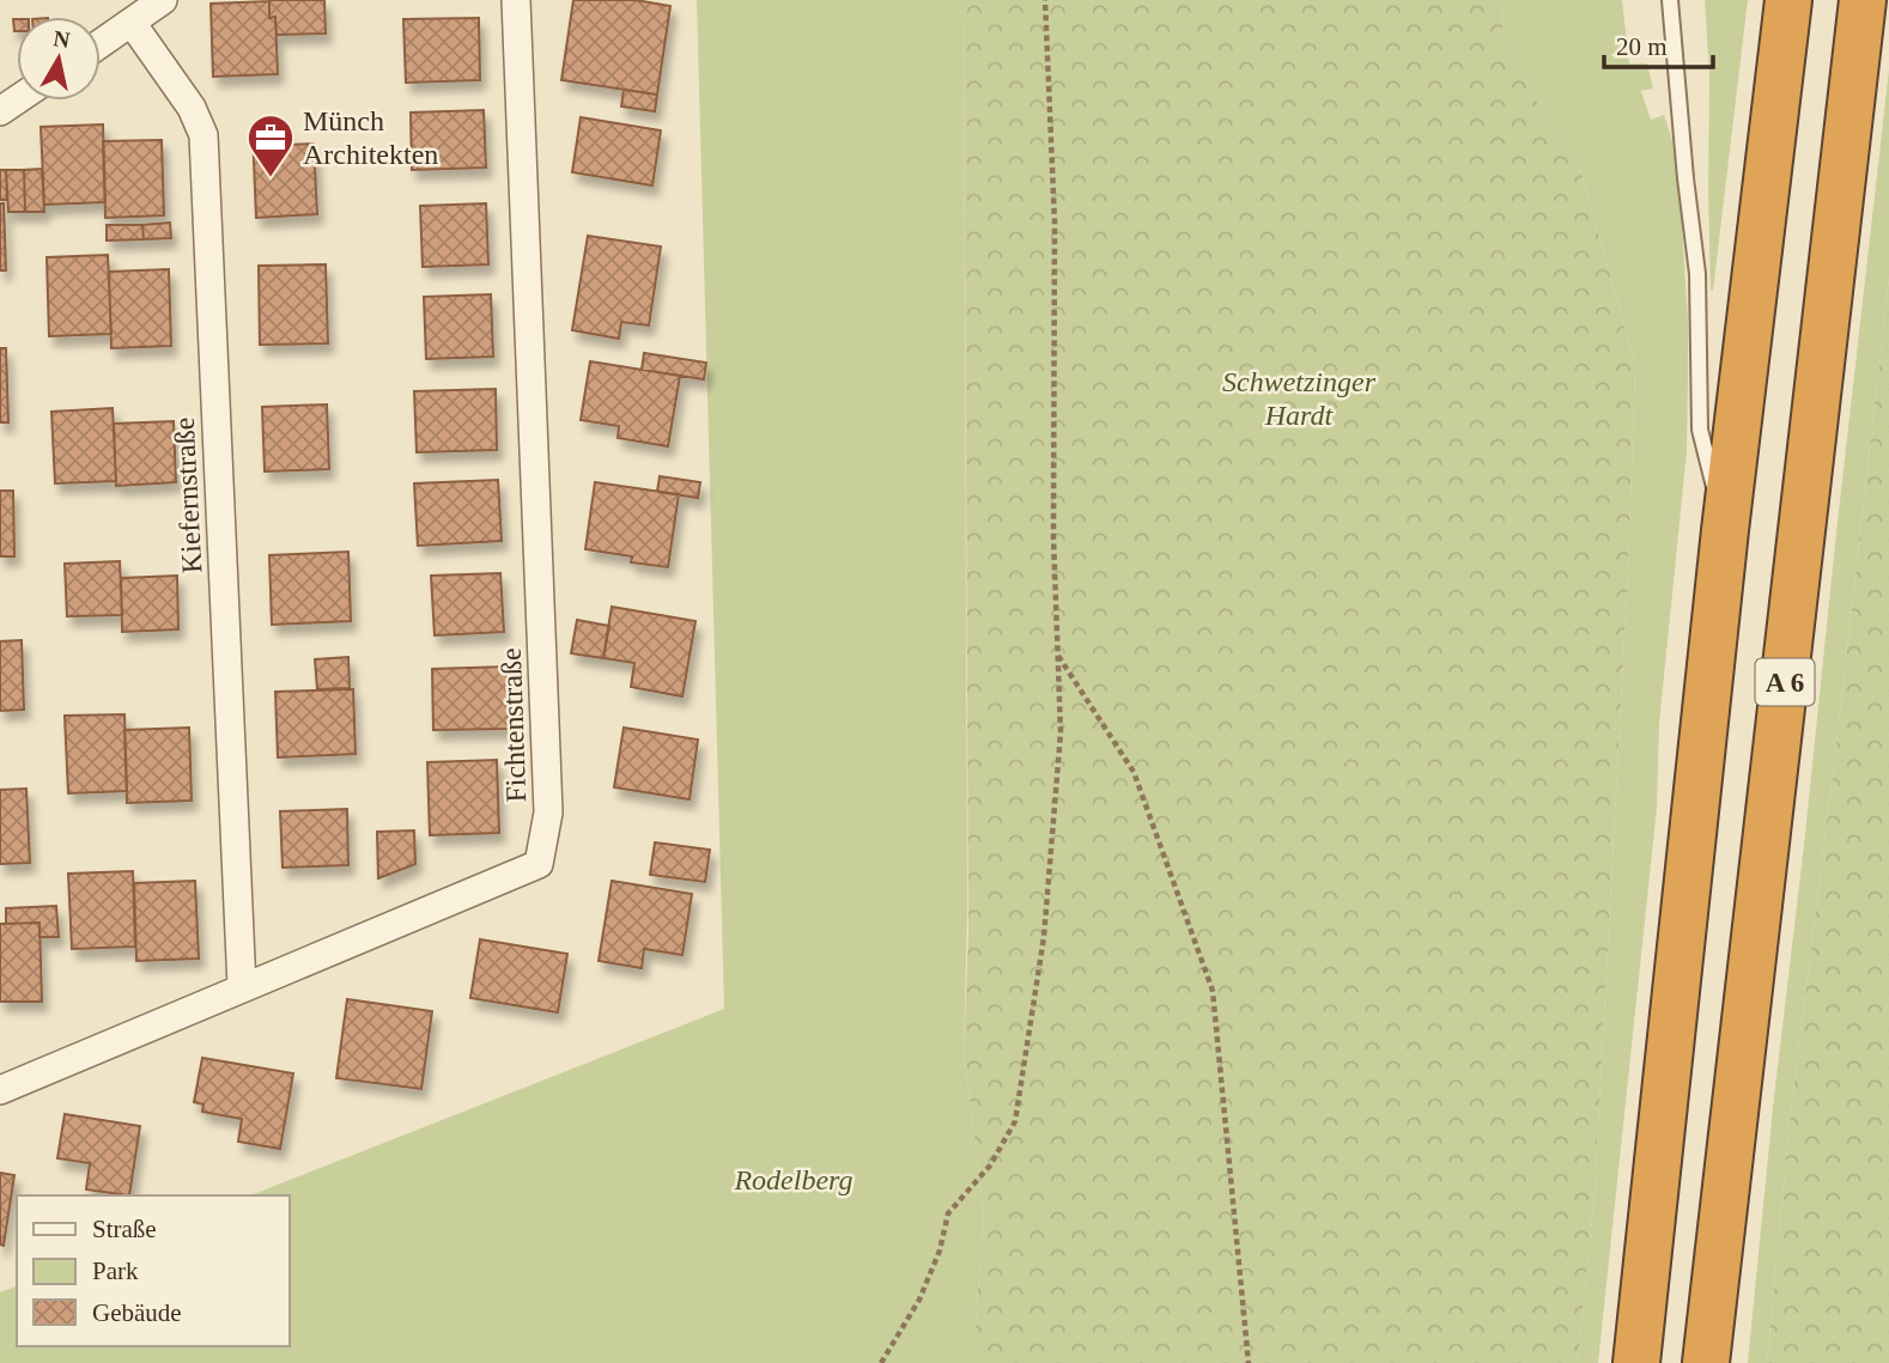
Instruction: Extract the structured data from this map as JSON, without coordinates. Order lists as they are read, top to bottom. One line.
{"streets":{"highway":["A 6"],"street":["Kiefernstraße","Fichtenstraße"]},"crossings":[["Kiefernstraße","Fichtenstraße"]],"parks":["Schwetzinger Hardt","Rodelberg"],"places":{"office":["Münch Architekten"]},"legend":["Straße","Park","Gebäude"],"scale_bar":"20 m","north":"top"}
